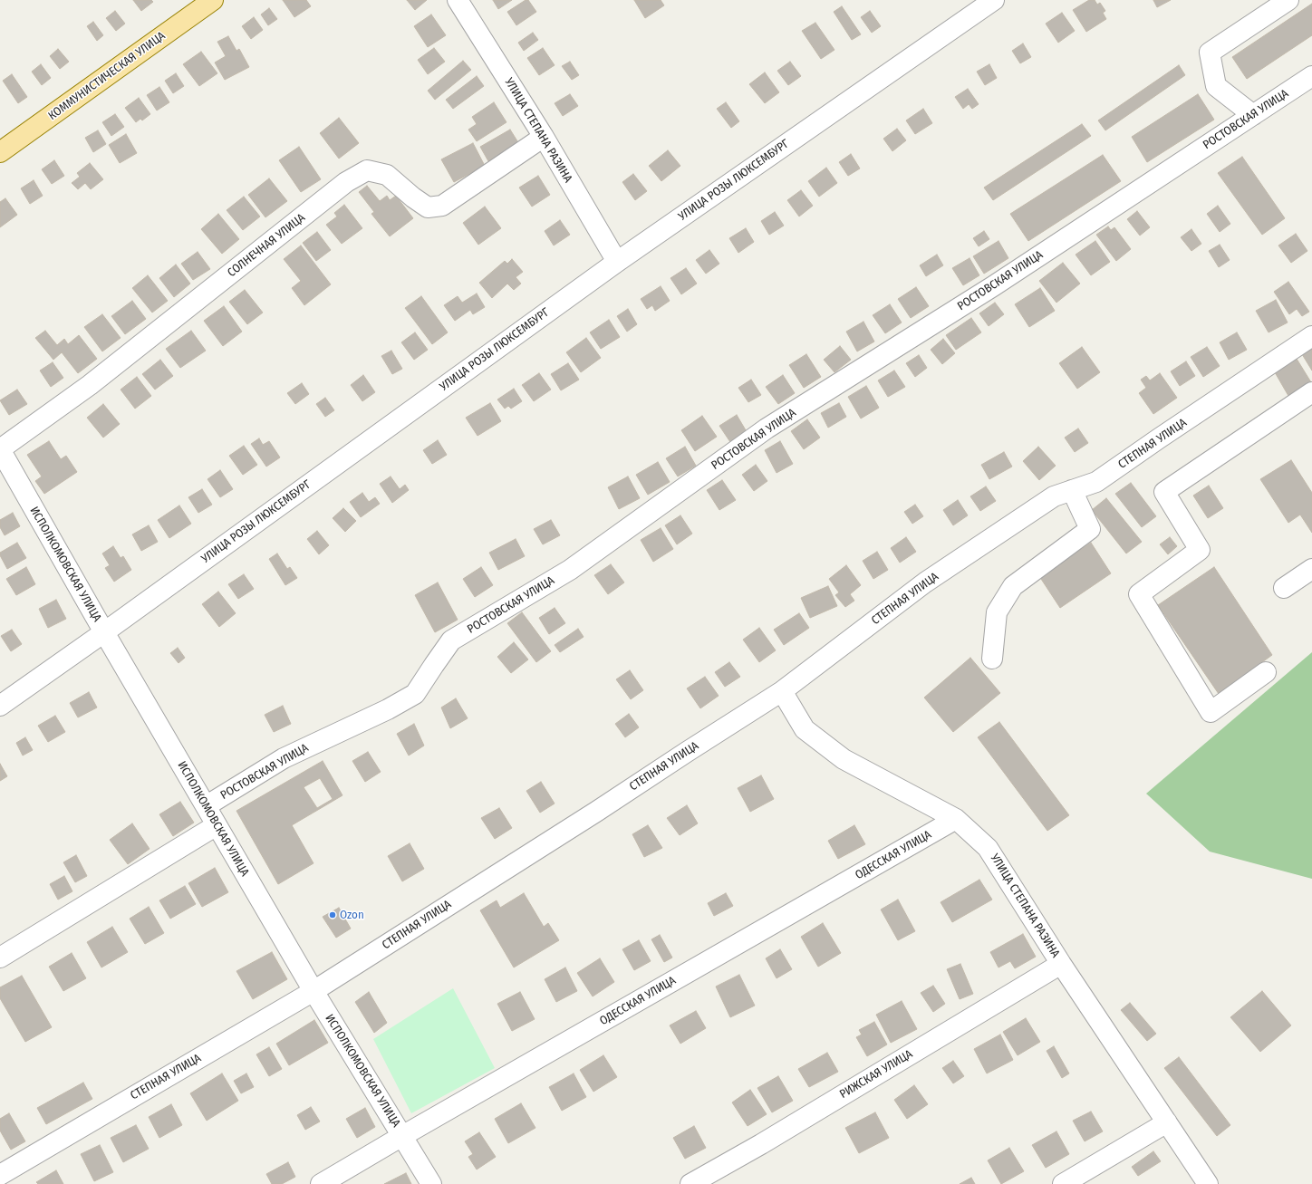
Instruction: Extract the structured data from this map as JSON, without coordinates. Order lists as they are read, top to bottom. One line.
{"streets":{"main road":["КОММУНИСТИЧЕСКАЯ УЛИЦА"],"street":["РОСТОВСКАЯ УЛИЦА","УЛИЦА СТЕПАНА РАЗИНА","УЛИЦА РОЗЫ ЛЮКСЕМБУРГ","СОЛНЕЧНАЯ УЛИЦА","СТЕПНАЯ УЛИЦА","ИСПОЛКОМОВСКАЯ УЛИЦА","ОДЕССКАЯ УЛИЦА","РИЖСКАЯ УЛИЦА"]},"crossings":[["РОСТОВСКАЯ УЛИЦА","ИСПОЛКОМОВСКАЯ УЛИЦА"],["УЛИЦА СТЕПАНА РАЗИНА","УЛИЦА РОЗЫ ЛЮКСЕМБУРГ"],["УЛИЦА СТЕПАНА РАЗИНА","СОЛНЕЧНАЯ УЛИЦА"],["УЛИЦА СТЕПАНА РАЗИНА","СТЕПНАЯ УЛИЦА"],["УЛИЦА СТЕПАНА РАЗИНА","ОДЕССКАЯ УЛИЦА"],["УЛИЦА СТЕПАНА РАЗИНА","РИЖСКАЯ УЛИЦА"],["УЛИЦА РОЗЫ ЛЮКСЕМБУРГ","ИСПОЛКОМОВСКАЯ УЛИЦА"],["СОЛНЕЧНАЯ УЛИЦА","ИСПОЛКОМОВСКАЯ УЛИЦА"],["СТЕПНАЯ УЛИЦА","ИСПОЛКОМОВСКАЯ УЛИЦА"],["ИСПОЛКОМОВСКАЯ УЛИЦА","ОДЕССКАЯ УЛИЦА"]],"places":["Ozon"]}
